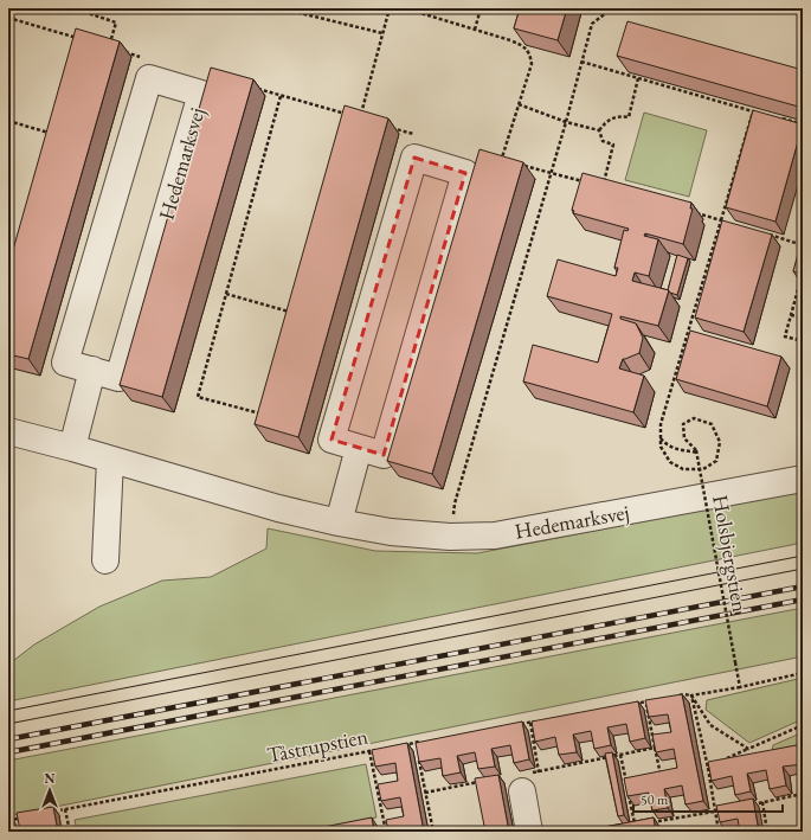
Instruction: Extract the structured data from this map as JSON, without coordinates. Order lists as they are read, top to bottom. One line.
{"streets":{"street":["Hedemarksvej"],"path":["Holsbjergstien","Tåstrupstien"]},"scale_bar":"50 m","north":"top"}
